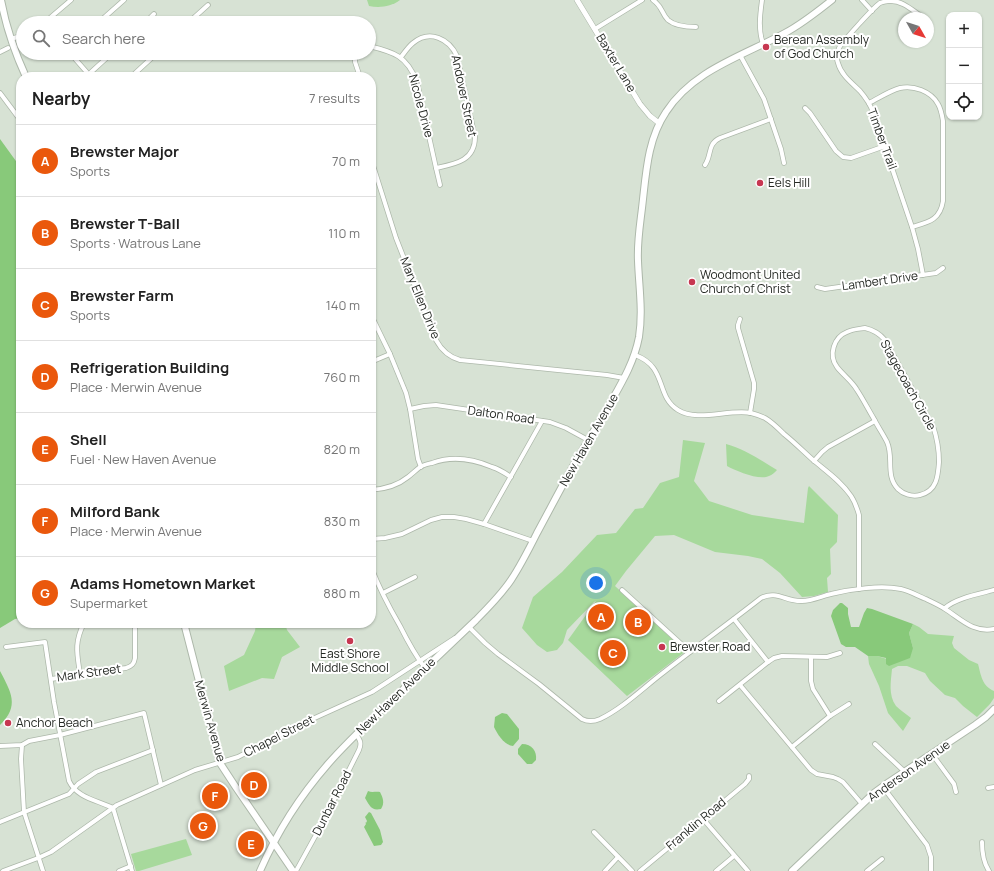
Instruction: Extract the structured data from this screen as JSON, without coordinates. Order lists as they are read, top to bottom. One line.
{"streets":{"main road":["New Haven Avenue","Merwin Avenue","Anderson Avenue"],"street":["Baxter Lane","Andover Street","Nicole Drive","Timber Trail","Lambert Drive","Mary Ellen Drive","Stagecoach Circle","Dalton Road","Mark Street","Chapel Street","Dunbar Road","Franklin Road"]},"crossings":[["Baxter Lane","New Haven Avenue"],["Andover Street","Nicole Drive"],["Timber Trail","Lambert Drive"],["Mary Ellen Drive","New Haven Avenue"],["Dalton Road","New Haven Avenue"],["New Haven Avenue","Merwin Avenue"],["New Haven Avenue","Chapel Street"],["New Haven Avenue","Dunbar Road"],["Merwin Avenue","Chapel Street"]],"places":["Berean Assembly of God Church","Eels Hill","Woodmont United Church of Christ","East Shore Middle School","Brewster Road","Anchor Beach"],"north":"bottom right","page":{"map_buttons":["+","−"],"search":"Search here","heading":["Nearby","7 results"],"list":[{"mark":"A","name":"Brewster Major","note":"Sports","value":"70 m"},{"mark":"B","name":"Brewster T-Ball","note":"Sports · Watrous Lane","value":"110 m"},{"mark":"C","name":"Brewster Farm","note":"Sports","value":"140 m"},{"mark":"D","name":"Refrigeration Building","note":"Place · Merwin Avenue","value":"760 m"},{"mark":"E","name":"Shell","note":"Fuel · New Haven Avenue","value":"820 m"},{"mark":"F","name":"Milford Bank","note":"Place · Merwin Avenue","value":"830 m"},{"mark":"G","name":"Adams Hometown Market","note":"Supermarket","value":"880 m"}],"pins":["A","B","C","D","F","G","E"]}}
